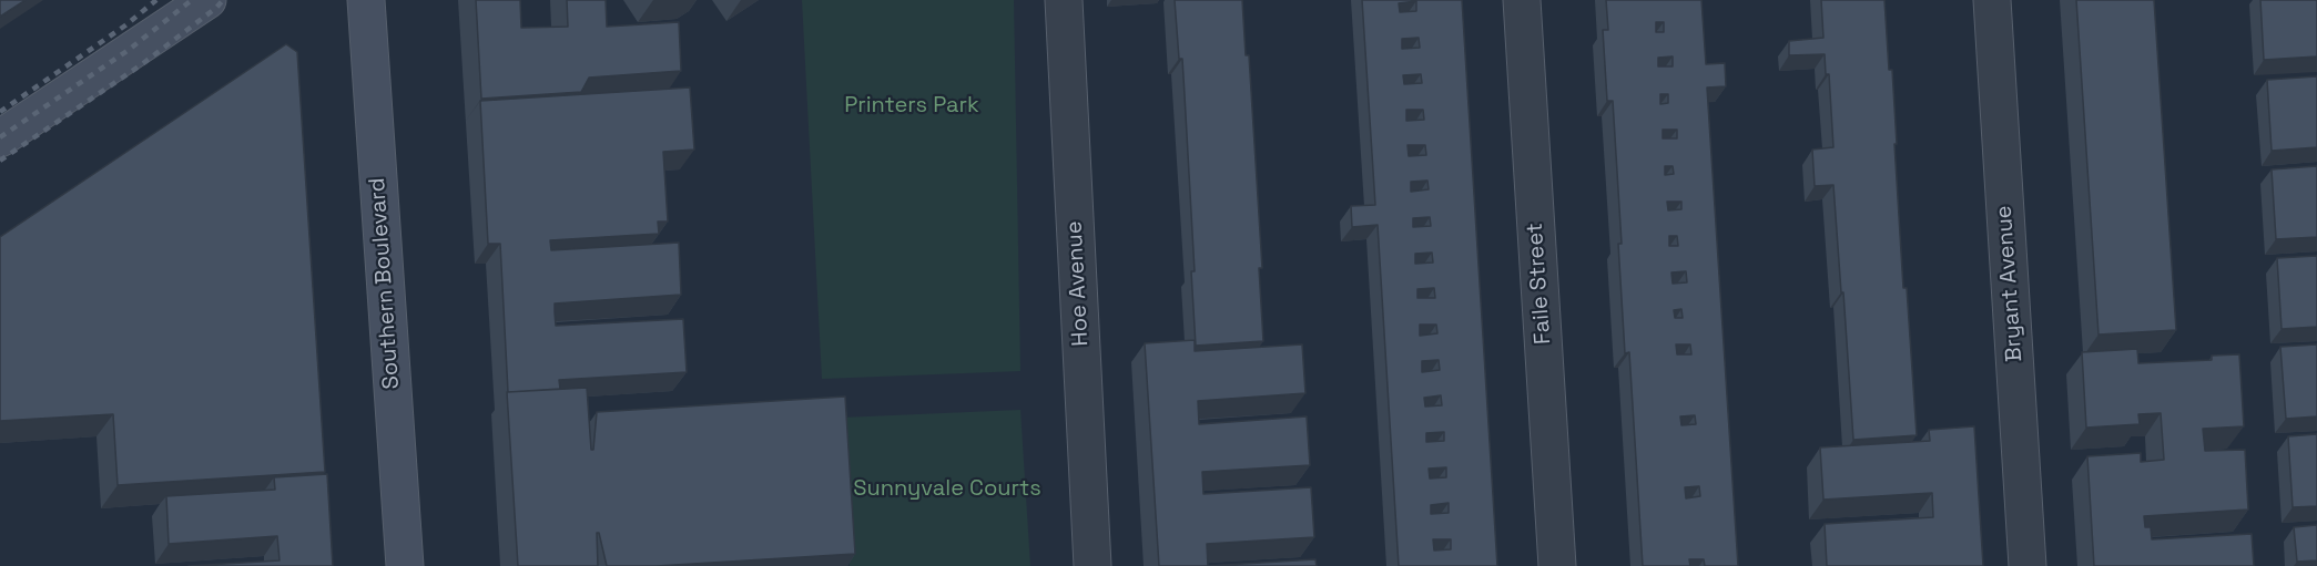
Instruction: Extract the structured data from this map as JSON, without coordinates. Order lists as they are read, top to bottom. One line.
{"streets":{"main road":["Southern Boulevard"],"street":["Hoe Avenue","Faile Street","Bryant Avenue"]},"parks":["Printers Park","Sunnyvale Courts"]}
